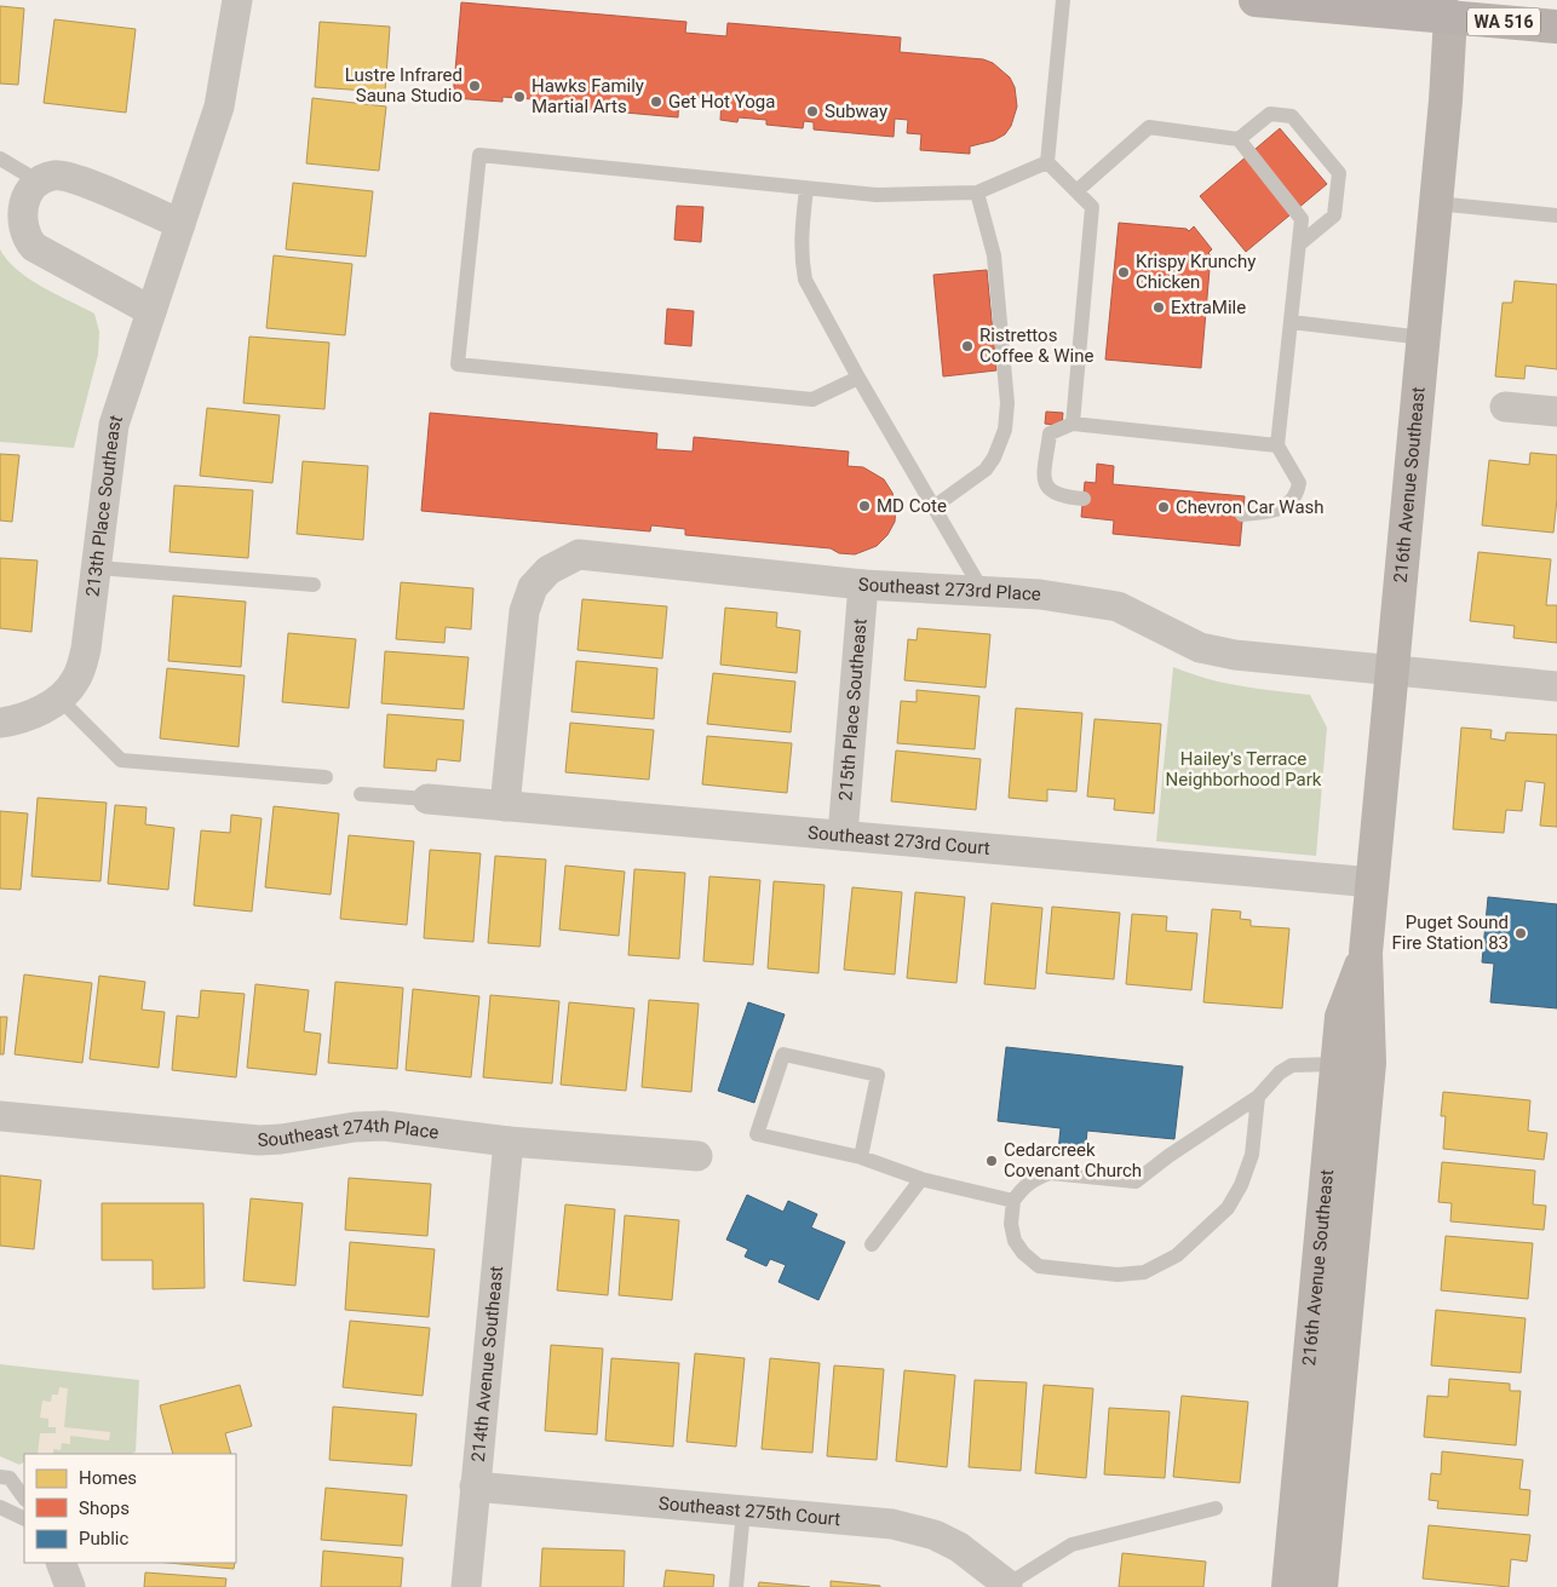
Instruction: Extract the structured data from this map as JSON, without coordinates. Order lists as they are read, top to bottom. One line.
{"streets":{"main road":["WA 516"],"street":["216th Avenue Southeast","213th Place Southeast","Southeast 273rd Place","215th Place Southeast","Southeast 273rd Court","Southeast 274th Place","214th Avenue Southeast","Southeast 275th Court"]},"crossings":[["WA 516","216th Avenue Southeast"],["216th Avenue Southeast","Southeast 273rd Place"],["216th Avenue Southeast","Southeast 273rd Court"],["Southeast 273rd Place","215th Place Southeast"],["Southeast 273rd Place","Southeast 273rd Court"],["215th Place Southeast","Southeast 273rd Court"],["Southeast 274th Place","214th Avenue Southeast"],["214th Avenue Southeast","Southeast 275th Court"]],"parks":["Hailey's Terrace Neighborhood Park"],"places":["Lustre Infrared Sauna Studio","Hawks Family Martial Arts","Get Hot Yoga","Subway","Krispy Krunchy Chicken","ExtraMile","Ristrettos Coffee & Wine","MD Cote","Chevron Car Wash","Puget Sound Fire Station 83","Cedarcreek Covenant Church"],"legend":["Homes","Shops","Public"]}
